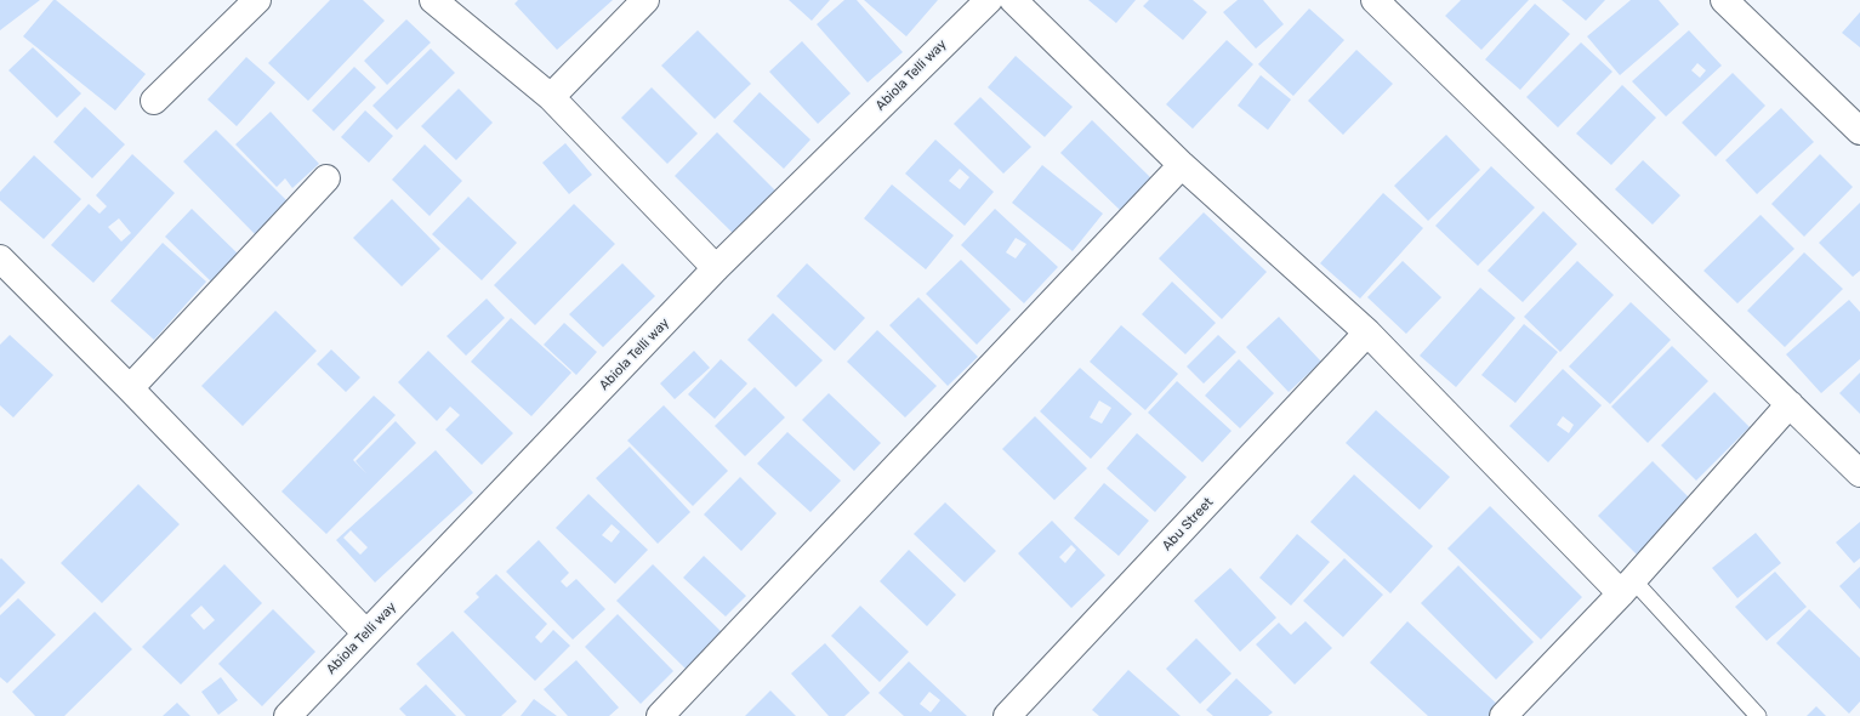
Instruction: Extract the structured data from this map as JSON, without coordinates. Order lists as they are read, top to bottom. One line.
{"streets":{"street":["Abiola Telli way","Abu Street"]}}
